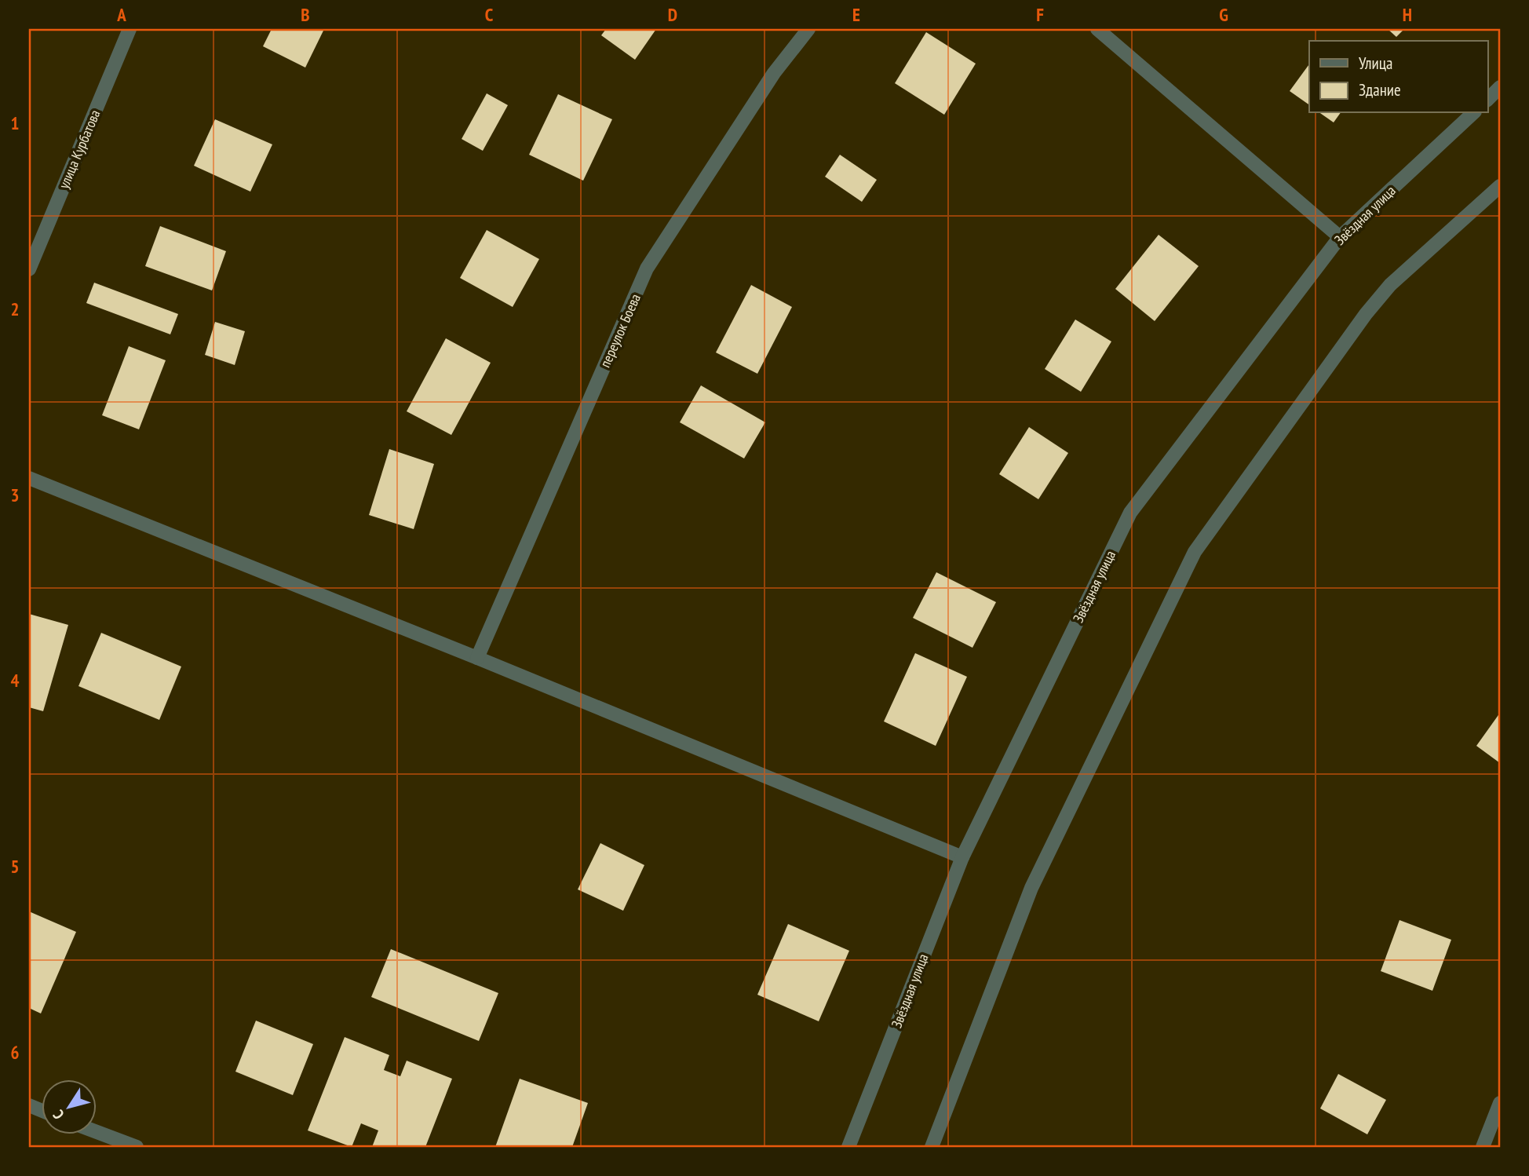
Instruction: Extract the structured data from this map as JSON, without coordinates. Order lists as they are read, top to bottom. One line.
{"streets":{"street":["улица Курбатова","Звёздная улица","переулок Боева"]},"legend":["Улица","Здание"],"north":"bottom left","grid":{"columns":["A","B","C","D","E","F","G","H"],"rows":["1","2","3","4","5","6"]}}
